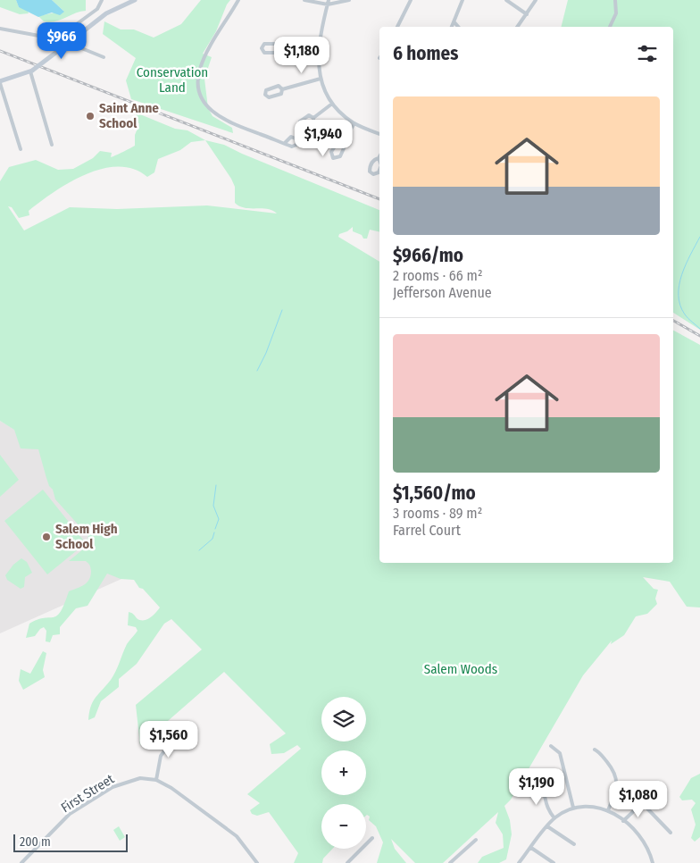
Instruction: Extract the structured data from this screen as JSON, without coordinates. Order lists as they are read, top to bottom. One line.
{"streets":{"street":["First Street"]},"parks":["Conservation Land","Salem Woods"],"places":["Saint Anne School","Salem High School"],"scale_bar":"200 m","page":{"price":["$966","$1,180","$1,940","$1,560","$1,190","$1,080"],"heading":"6 homes","list":[{"name":"$966/mo","note":"2 rooms · 66 m² · Jefferson Avenue"},{"name":"$1,560/mo","note":"3 rooms · 89 m² · Farrel Court"}],"map_buttons":["+","−"],"scale":"200 m"}}
